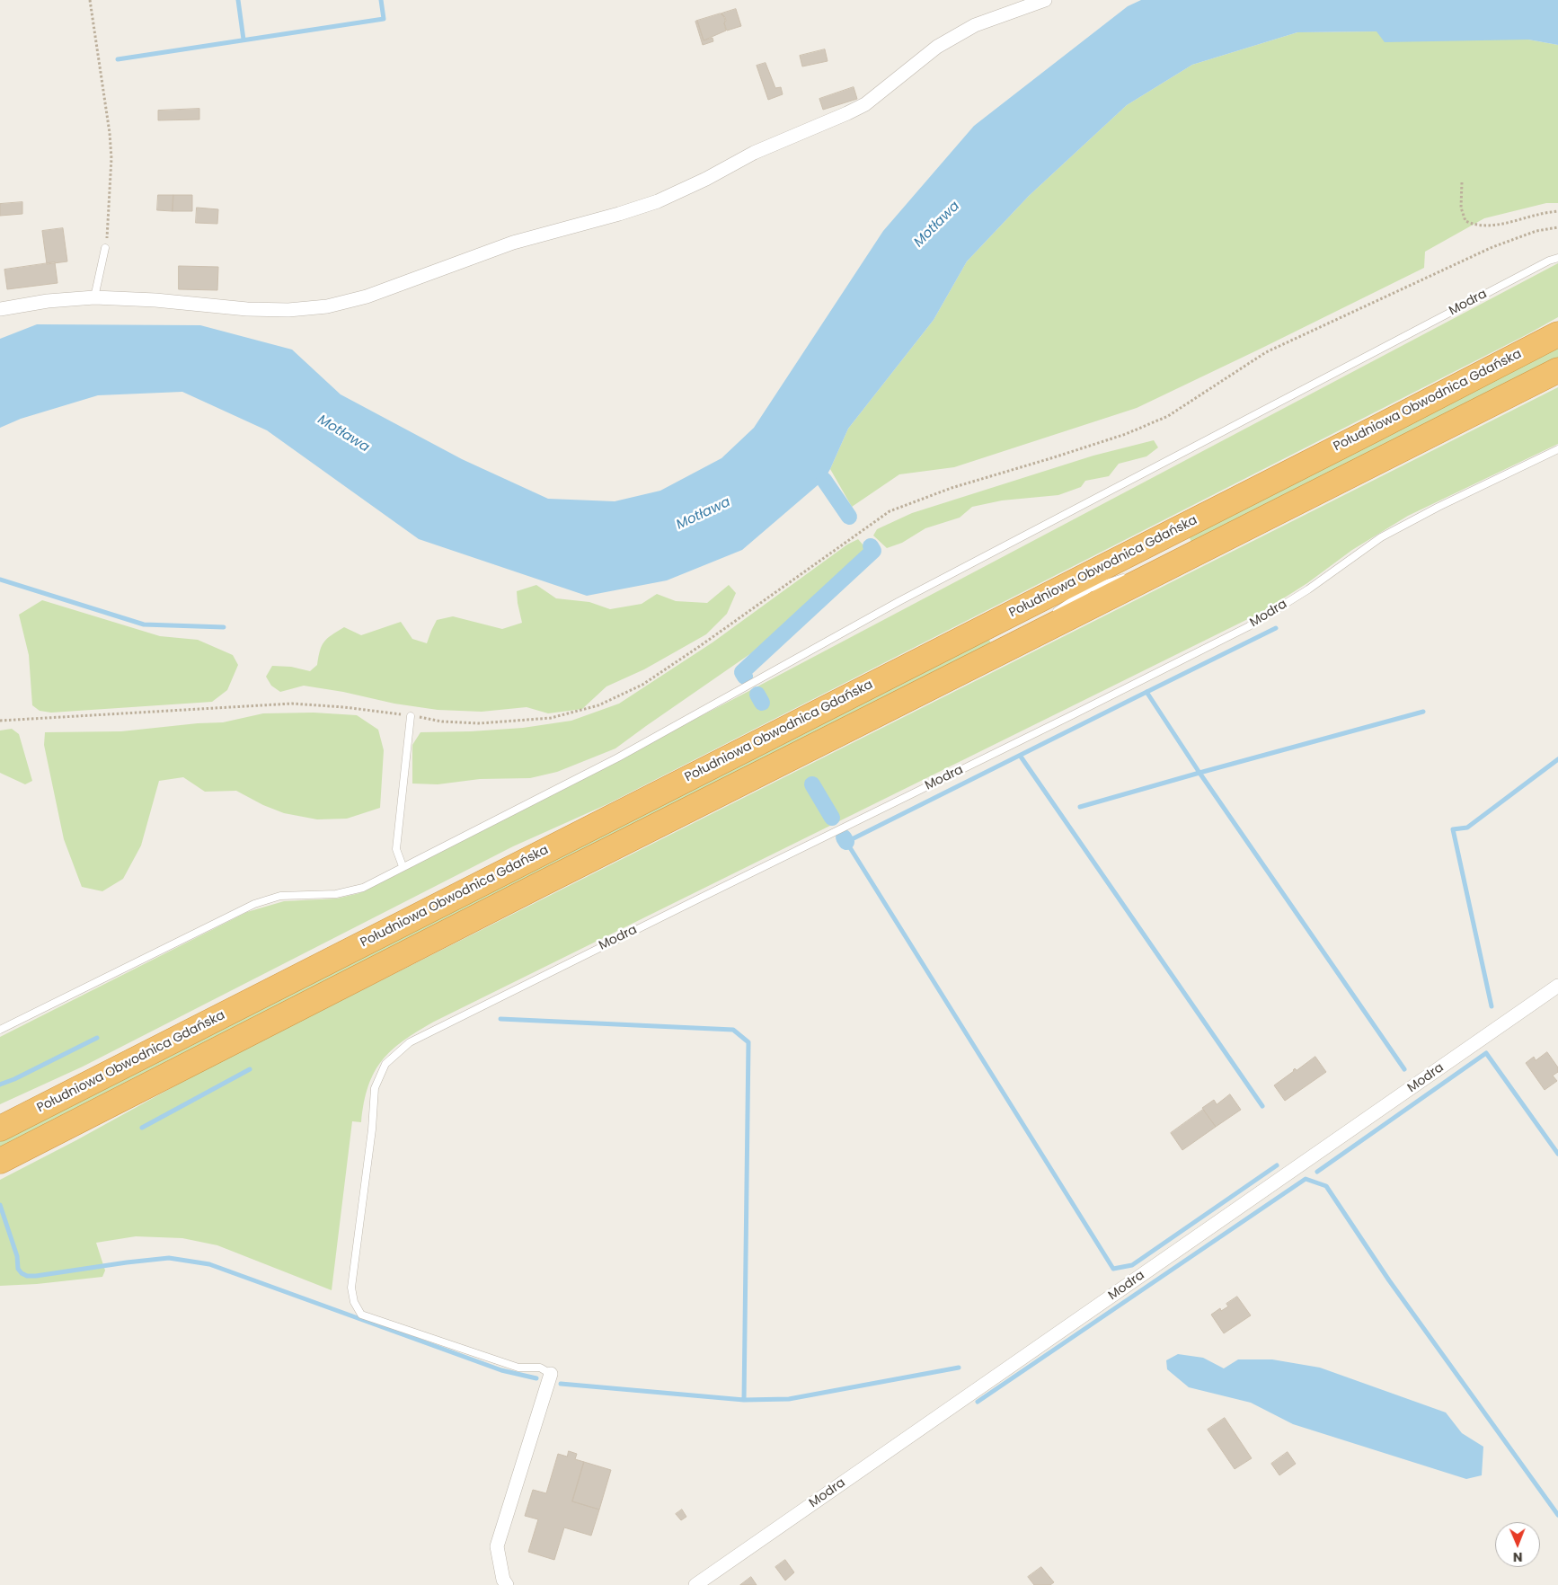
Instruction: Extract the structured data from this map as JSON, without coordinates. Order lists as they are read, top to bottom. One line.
{"streets":{"highway":["Południowa Obwodnica Gdańska"],"street":["Modra"]},"water":["Motława"],"north":"bottom"}
